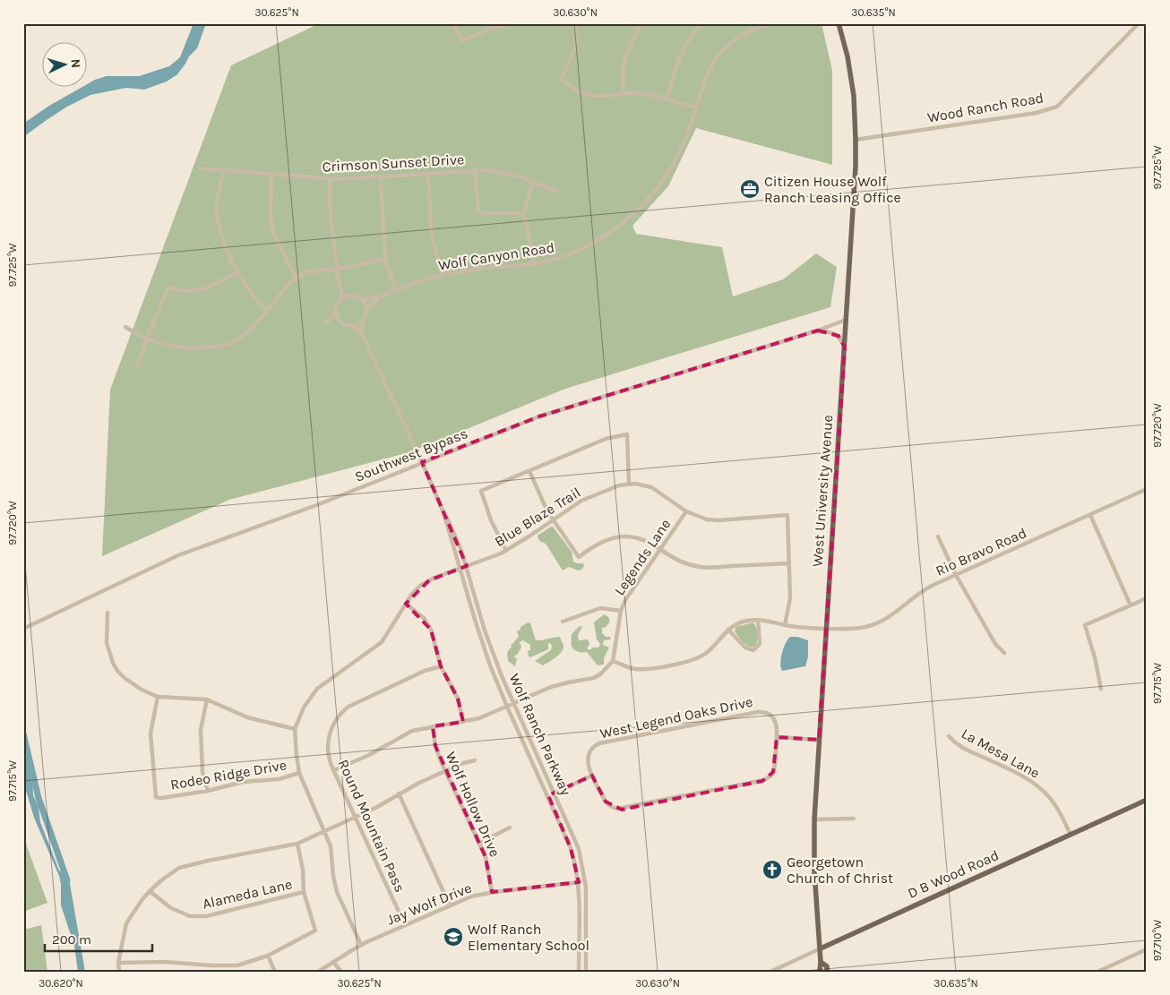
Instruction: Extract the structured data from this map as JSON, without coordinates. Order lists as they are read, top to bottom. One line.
{"streets":{"main road":["West University Avenue","D B Wood Road"],"street":["Wood Ranch Road","Crimson Sunset Drive","Wolf Canyon Road","Southwest Bypass","Blue Blaze Trail","Rio Bravo Road","Legends Lane","West Legend Oaks Drive","Wolf Ranch Parkway","La Mesa Lane","Rodeo Ridge Drive","Wolf Hollow Drive","Round Mountain Pass","Alameda Lane","Jay Wolf Drive"]},"crossings":[["Wood Ranch Road","West University Avenue"],["Wolf Canyon Road","Wolf Ranch Parkway"],["Southwest Bypass","West University Avenue"],["Southwest Bypass","Wolf Ranch Parkway"],["West University Avenue","Rio Bravo Road"],["West University Avenue","D B Wood Road"],["Blue Blaze Trail","Legends Lane"],["Blue Blaze Trail","Wolf Ranch Parkway"],["Blue Blaze Trail","Rodeo Ridge Drive"],["Blue Blaze Trail","Jay Wolf Drive"],["Wolf Ranch Parkway","Jay Wolf Drive"],["La Mesa Lane","D B Wood Road"],["Wolf Hollow Drive","Jay Wolf Drive"],["Round Mountain Pass","Jay Wolf Drive"]],"places":{"office":["Citizen House Wolf Ranch Leasing Office"],"church":["Georgetown Church of Christ"],"school or university":["Wolf Ranch Elementary School"]},"scale_bar":"200 m","north":"right","coordinates":["30.625°N","30.630°N","30.635°N","97.725°W","97.720°W","97.715°W","97.710°W","30.620°N"]}
